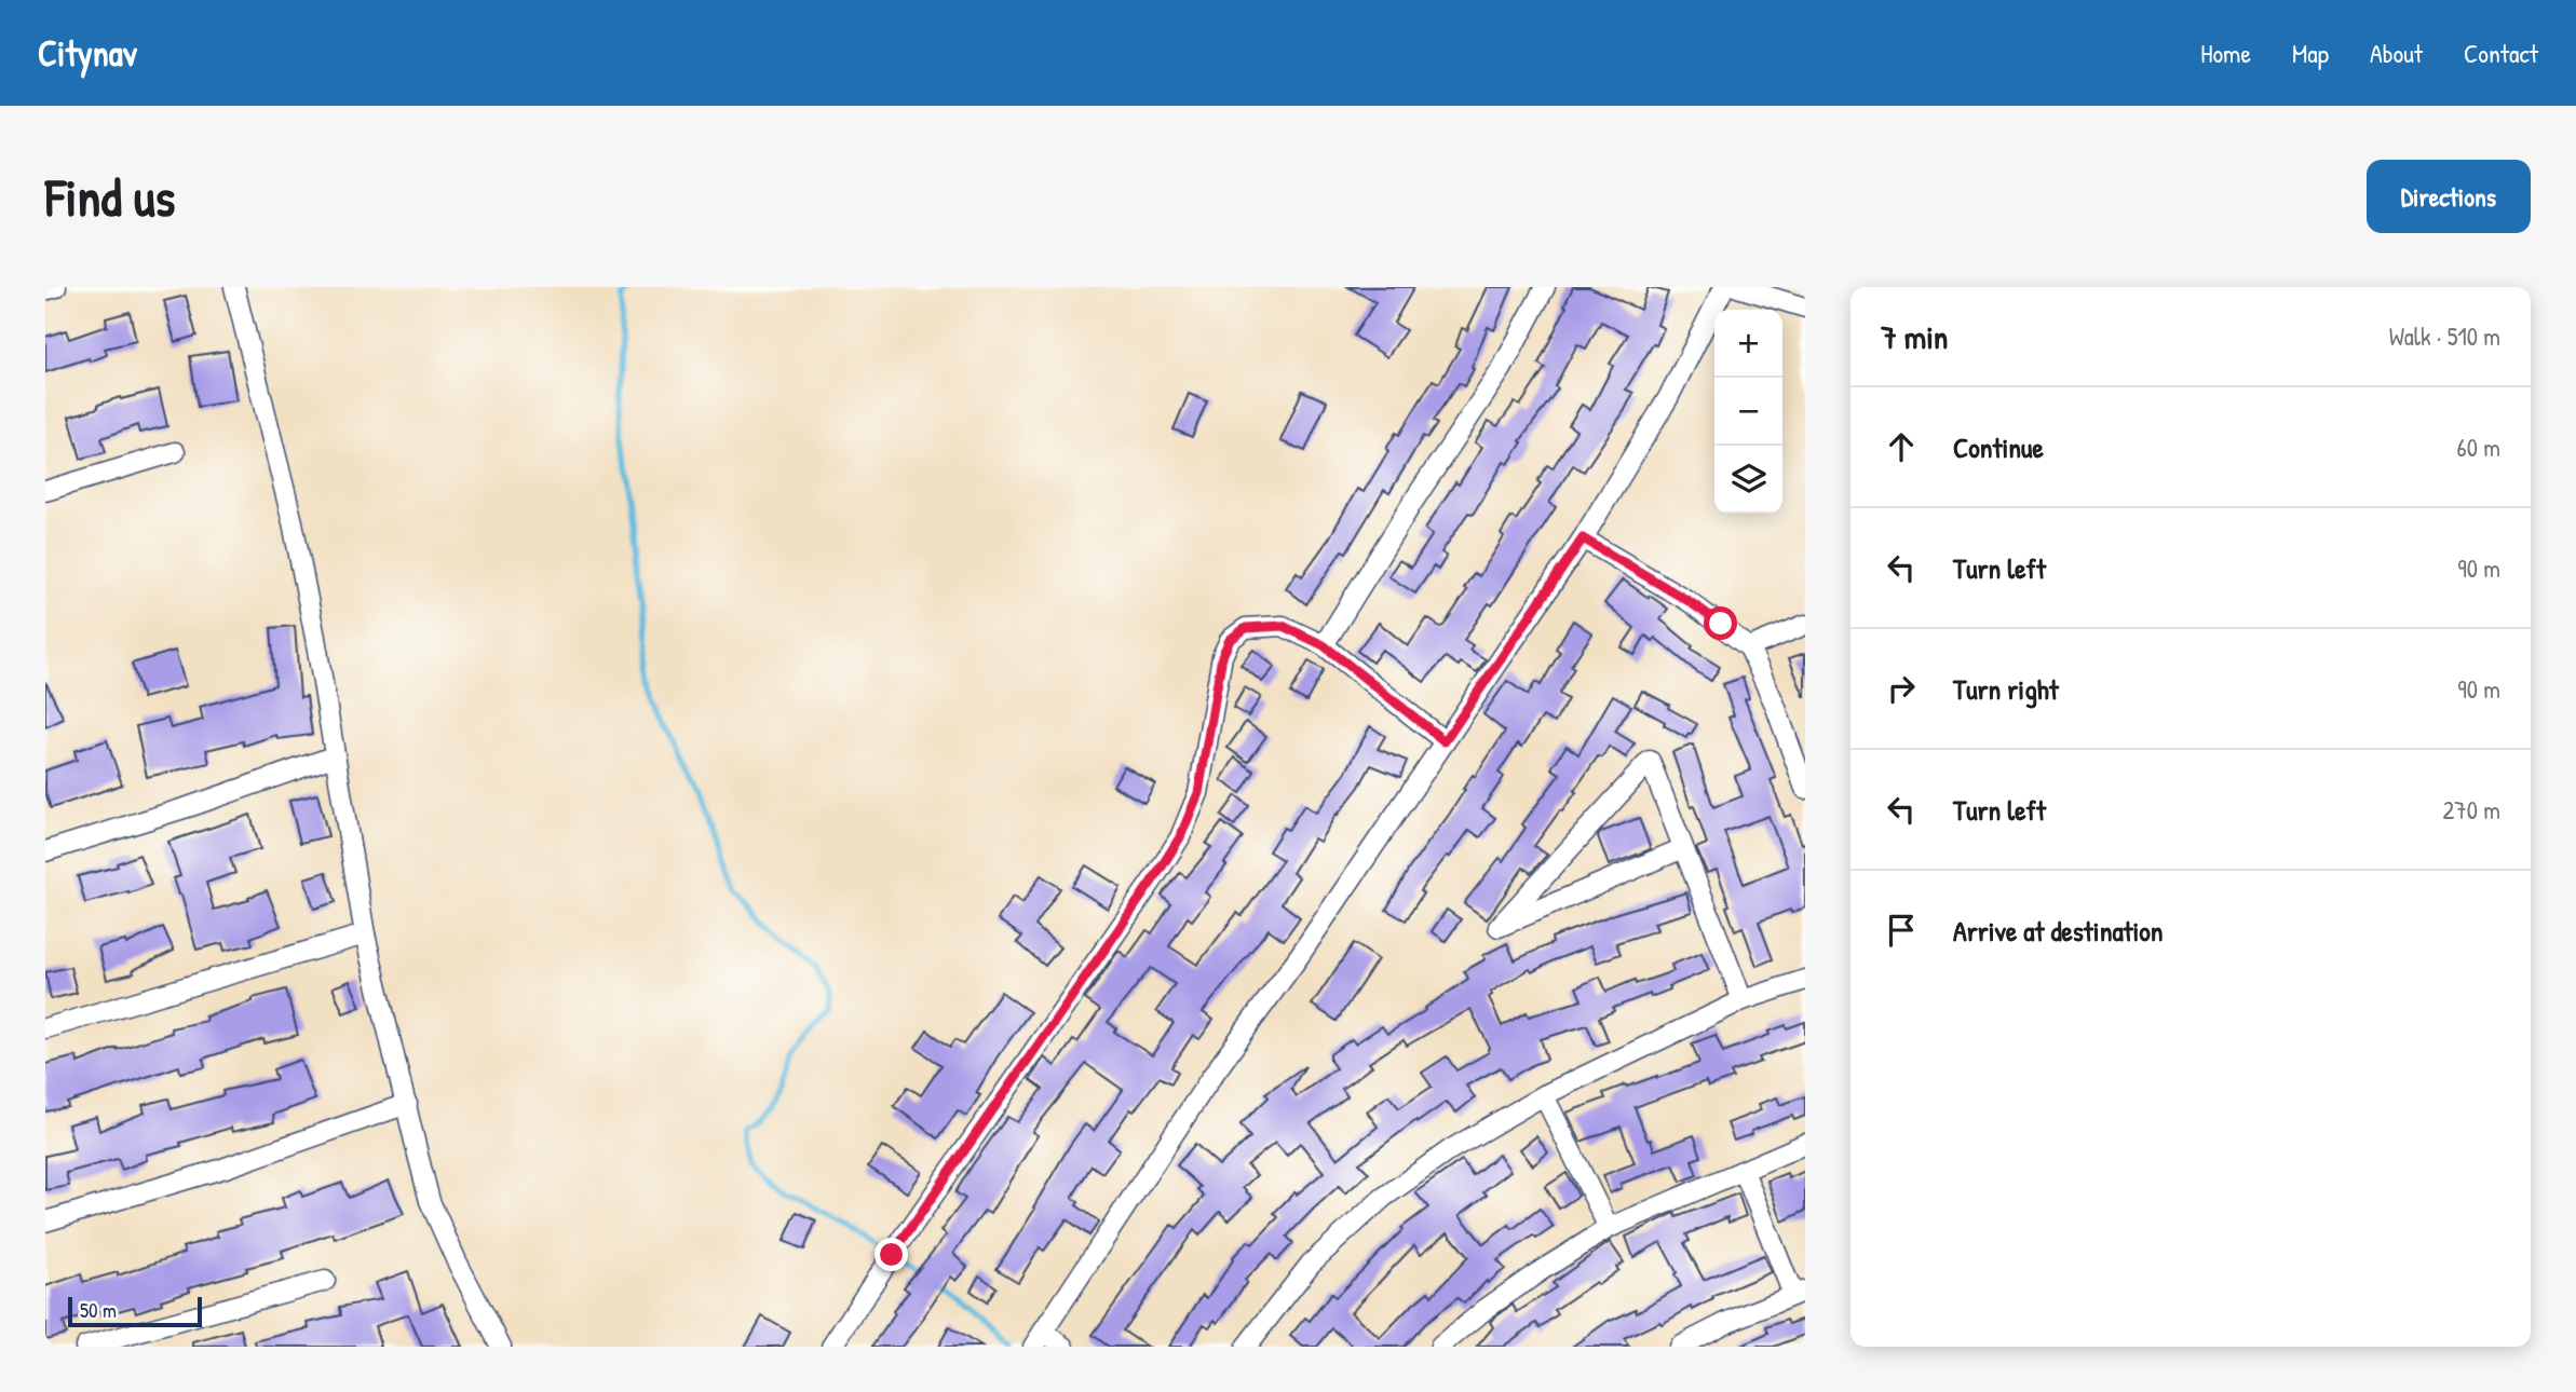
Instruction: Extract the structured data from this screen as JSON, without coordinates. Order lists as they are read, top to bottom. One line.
{"scale_bar":"50 m","page":{"header":"Citynav","nav":["Home","Map","About","Contact"],"buttons":"Directions","title":"Find us","heading":["7 min","Walk · 510 m"],"map_buttons":["+","−"],"list":[["Continue","60 m"],["Turn left","90 m"],["Turn right","90 m"],["Turn left","270 m"],"Arrive at destination"],"scale":"50 m"}}
